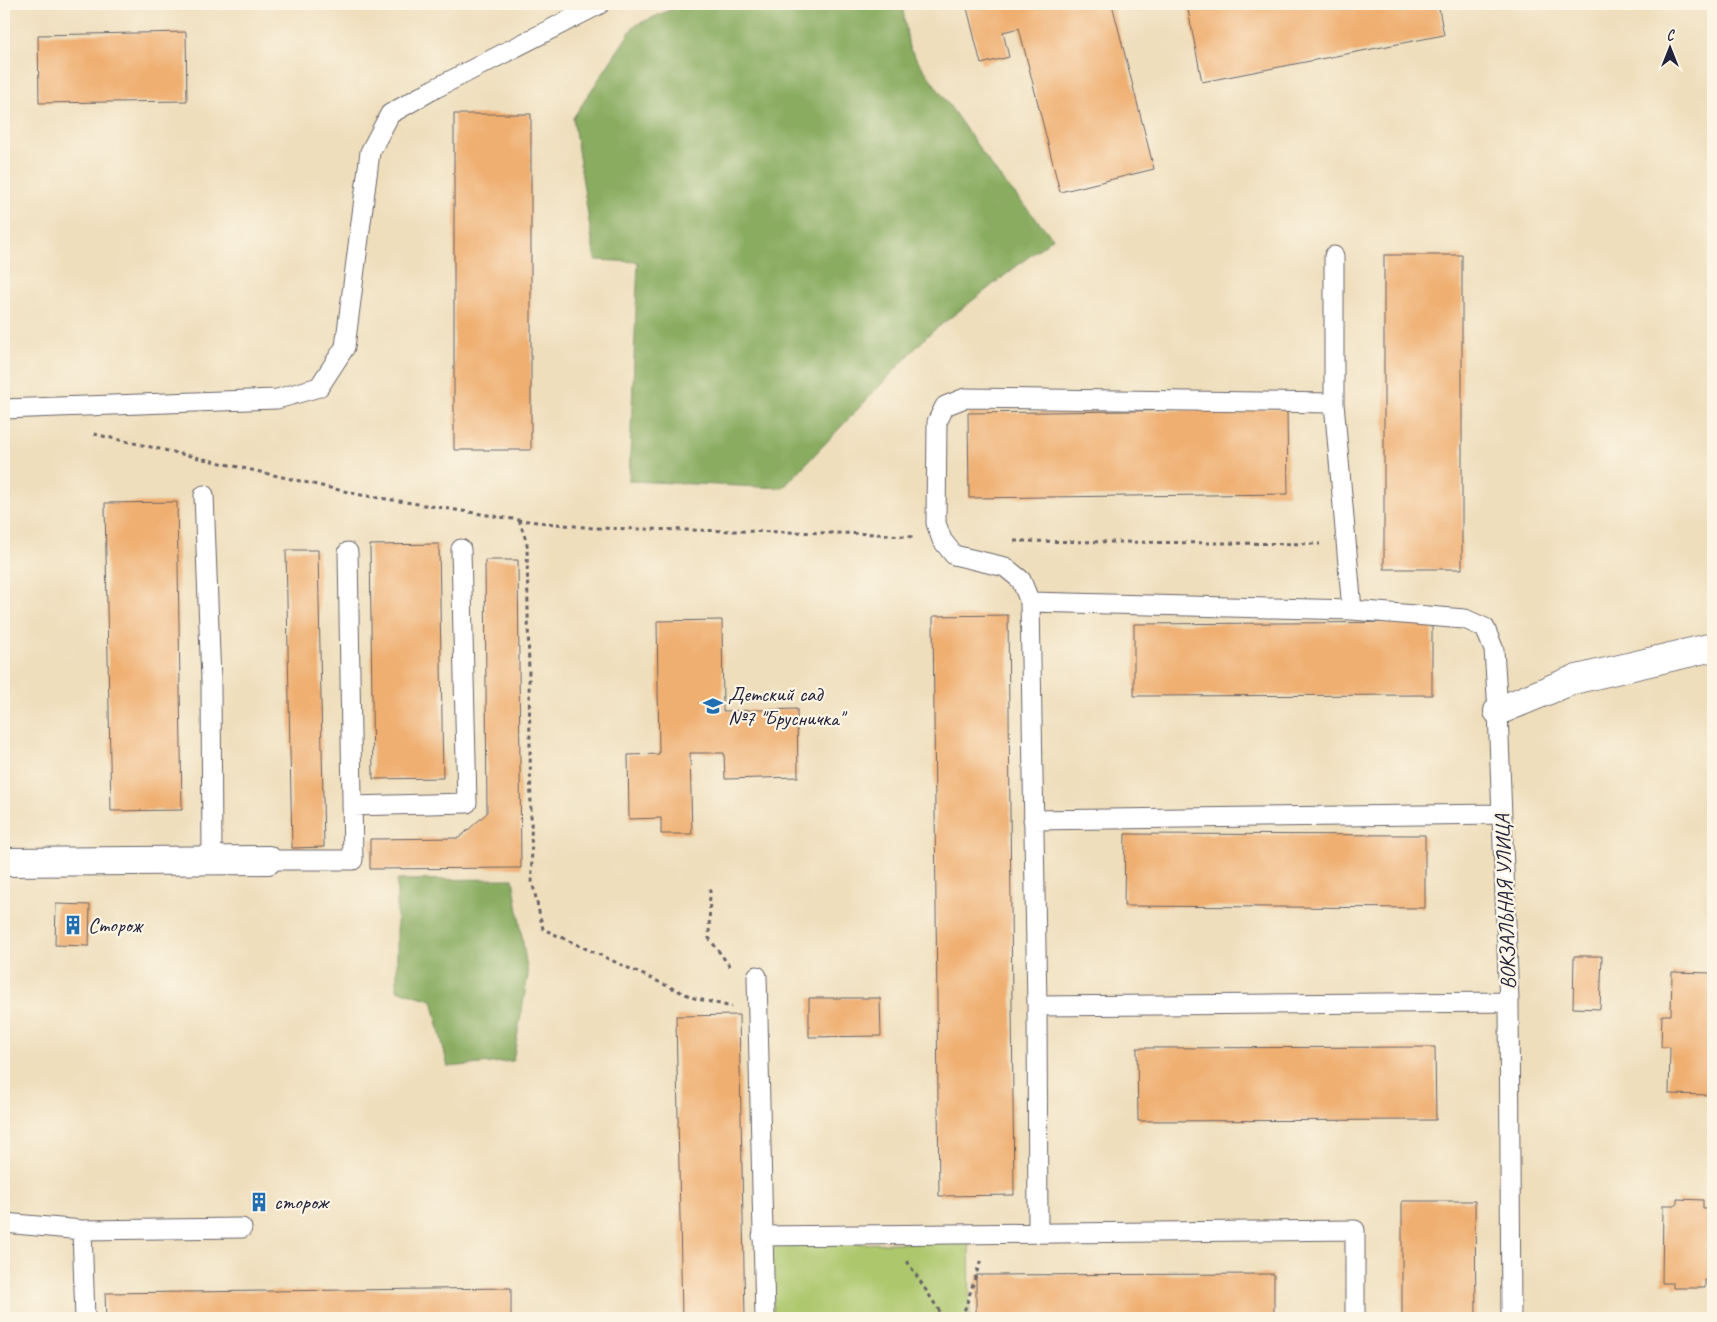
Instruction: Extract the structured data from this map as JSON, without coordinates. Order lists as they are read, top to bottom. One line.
{"streets":{"lane":["ВОКЗАЛЬНАЯ УЛИЦА"]},"places":{"school or university":["Детский сад №7 \"Брусничка\""],"building":["Сторож","сторож"]},"north":"top"}
